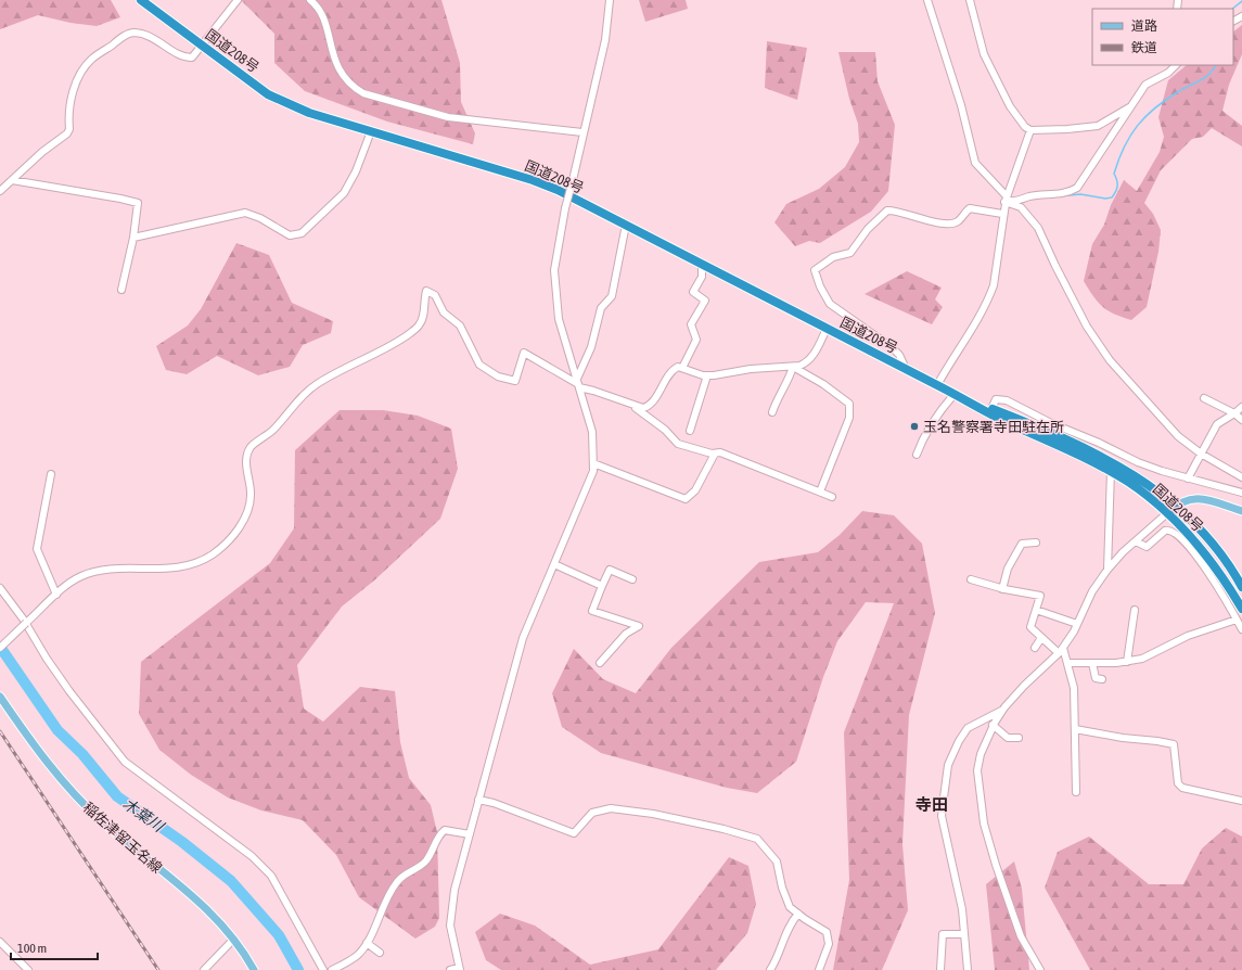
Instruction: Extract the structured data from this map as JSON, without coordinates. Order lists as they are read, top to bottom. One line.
{"streets":{"highway":["国道208号"],"main road":["稲佐津留玉名線"]},"districts":["寺田"],"water":["木葉川"],"places":["玉名警察署寺田駐在所"],"legend":["道路","鉄道"],"scale_bar":"100 m"}
